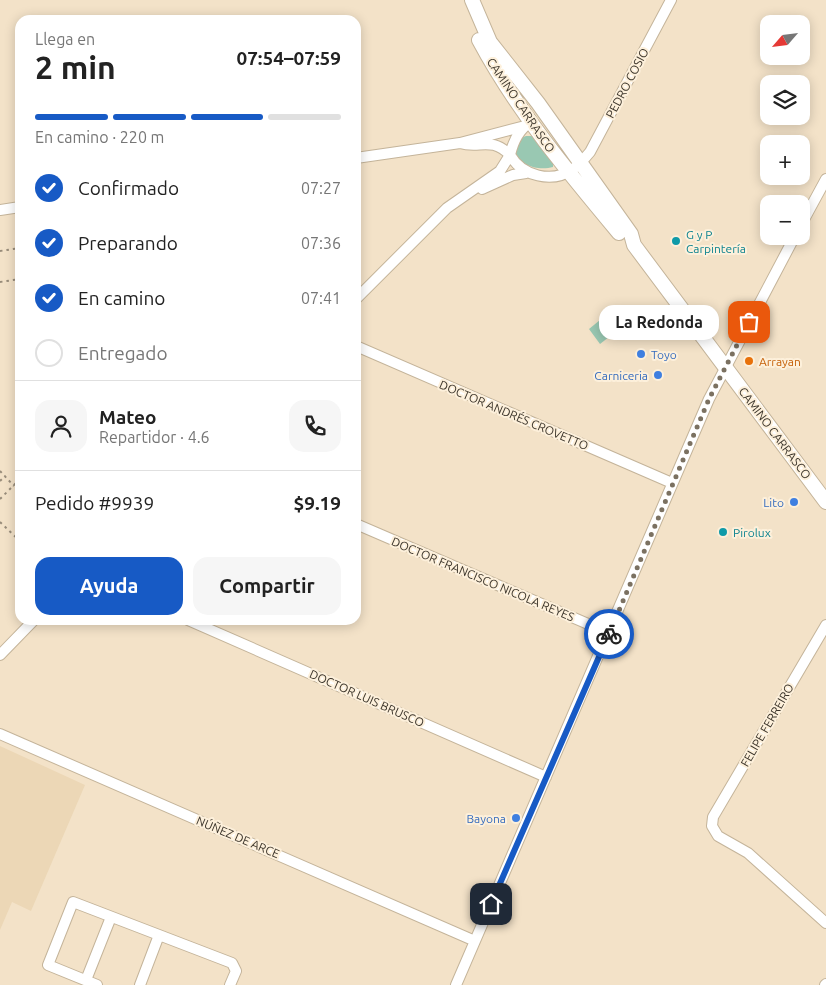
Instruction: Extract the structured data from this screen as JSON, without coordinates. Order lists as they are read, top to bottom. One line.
{"streets":{"main road":["CAMINO CARRASCO"],"street":["PEDRO COSIO","DOCTOR ANDRÉS CROVETTO","DOCTOR FRANCISCO NICOLA REYES","DOCTOR LUIS BRUSCO","FELIPE FERREIRO","NÚÑEZ DE ARCE"]},"crossings":[["PEDRO COSIO","CAMINO CARRASCO"]],"places":["G y P Carpintería","La Redonda","Toyo","Arrayan","Carniceria","Lito","Pirolux","Bayona"],"north":"bottom left","page":{"map_buttons":["+","−"],"heading":["2 min","Llega en","07:54–07:59"],"panel":["Mateo","Repartidor · 4.6","Pedido #9939","$9.19"],"bar":"En camino · 220 m","list":[["Confirmado","07:27"],["Preparando","07:36"],["En camino","07:41"],"Entregado"],"bubble":"La Redonda","buttons":["Ayuda","Compartir"]}}
